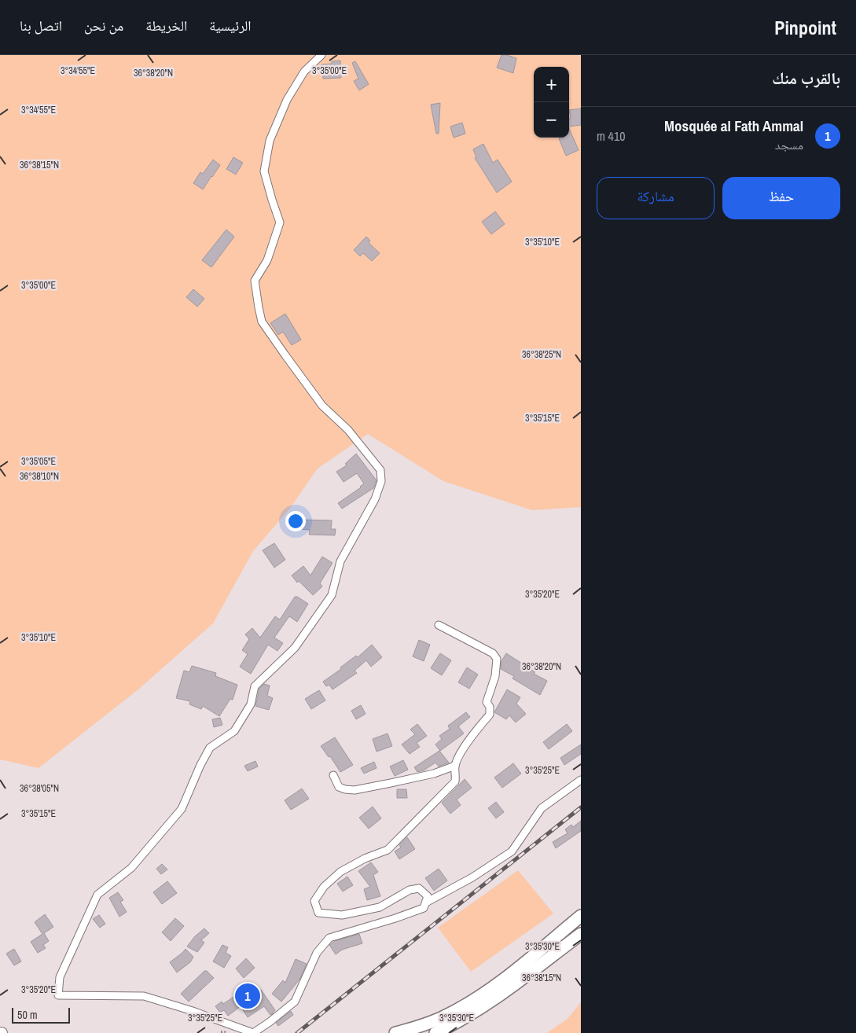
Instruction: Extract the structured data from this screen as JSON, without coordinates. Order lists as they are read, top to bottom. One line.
{"scale_bar":"50 m","page":{"header":"Pinpoint","nav":["الرئيسية","الخريطة","من نحن","اتصل بنا"],"heading":"بالقرب منك","map_buttons":["+","−"],"list":[{"mark":"1","name":"Mosquée al Fath Ammal","note":"مسجد","value":"410 m"}],"buttons":["حفظ","مشاركة"],"pins":"1","scale":"50 m"},"coordinates":["3°34'55\"E","3°35'00\"E","36°38'20\"N","36°38'15\"N","3°35'10\"E","36°38'25\"N","3°35'15\"E","3°35'05\"E","36°38'10\"N","3°35'20\"E","3°35'25\"E","36°38'05\"N","3°35'30\"E"]}
